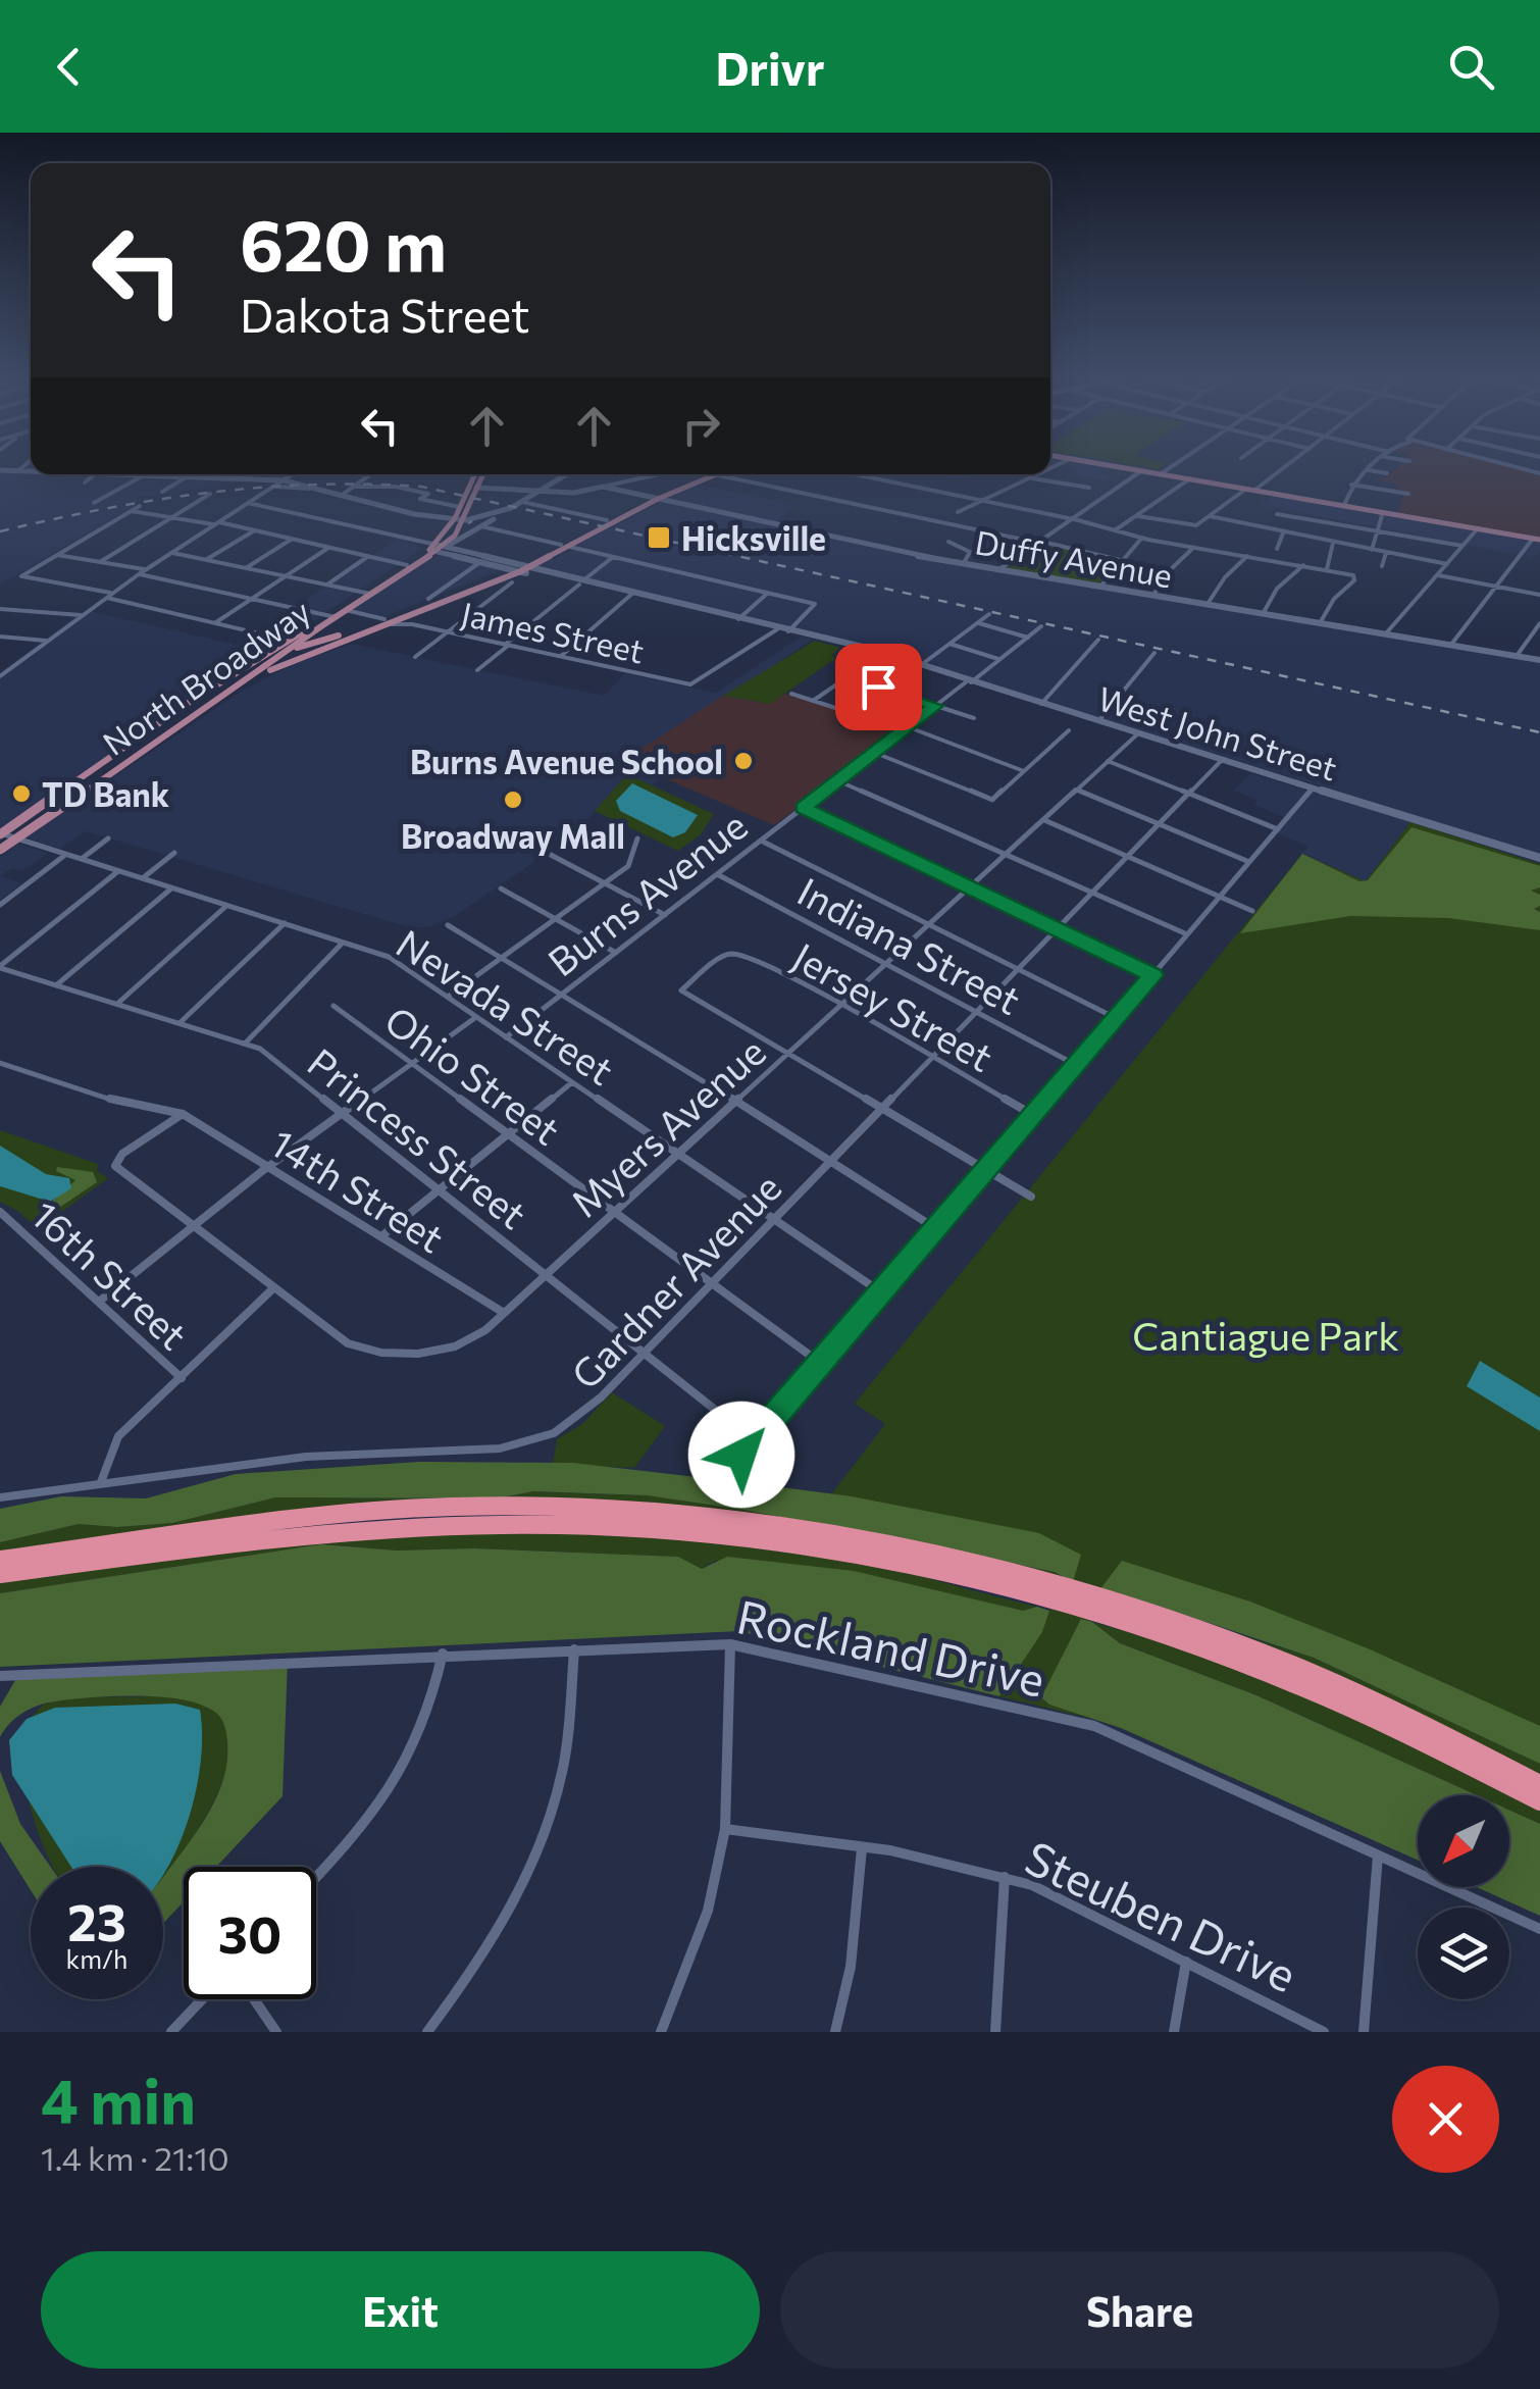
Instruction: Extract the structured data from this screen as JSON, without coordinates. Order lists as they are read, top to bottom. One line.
{"streets":{"main road":["Duffy Avenue","North Broadway","West John Street"],"street":["James Street","Burns Avenue","Indiana Street","Nevada Street","Jersey Street","Ohio Street","Myers Avenue","Princess Street","14th Street","16th Street","Gardner Avenue","Rockland Drive","Steuben Drive"]},"crossings":[["James Street","West John Street"],["North Broadway","West John Street"],["North Broadway","Nevada Street"],["West John Street","Burns Avenue"],["West John Street","Myers Avenue"],["West John Street","Gardner Avenue"],["Burns Avenue","Indiana Street"],["Burns Avenue","Nevada Street"],["Indiana Street","Myers Avenue"],["Indiana Street","Gardner Avenue"],["Nevada Street","Myers Avenue"],["Nevada Street","Gardner Avenue"],["Jersey Street","Myers Avenue"],["Jersey Street","Gardner Avenue"],["Ohio Street","Myers Avenue"],["Ohio Street","Gardner Avenue"],["Myers Avenue","Princess Street"],["Myers Avenue","14th Street"],["Princess Street","Gardner Avenue"]],"parks":["Cantiague Park"],"places":{"transit":["Hicksville"],"other":["Burns Avenue School","TD Bank","Broadway Mall"]},"north":"bottom left","page":{"header":"Drivr","turn":["620 m","Dakota Street"],"speed":"23 km/h","limit":"30","heading":["4 min","1.4 km · 21:10"],"buttons":["Exit","Share"]}}
